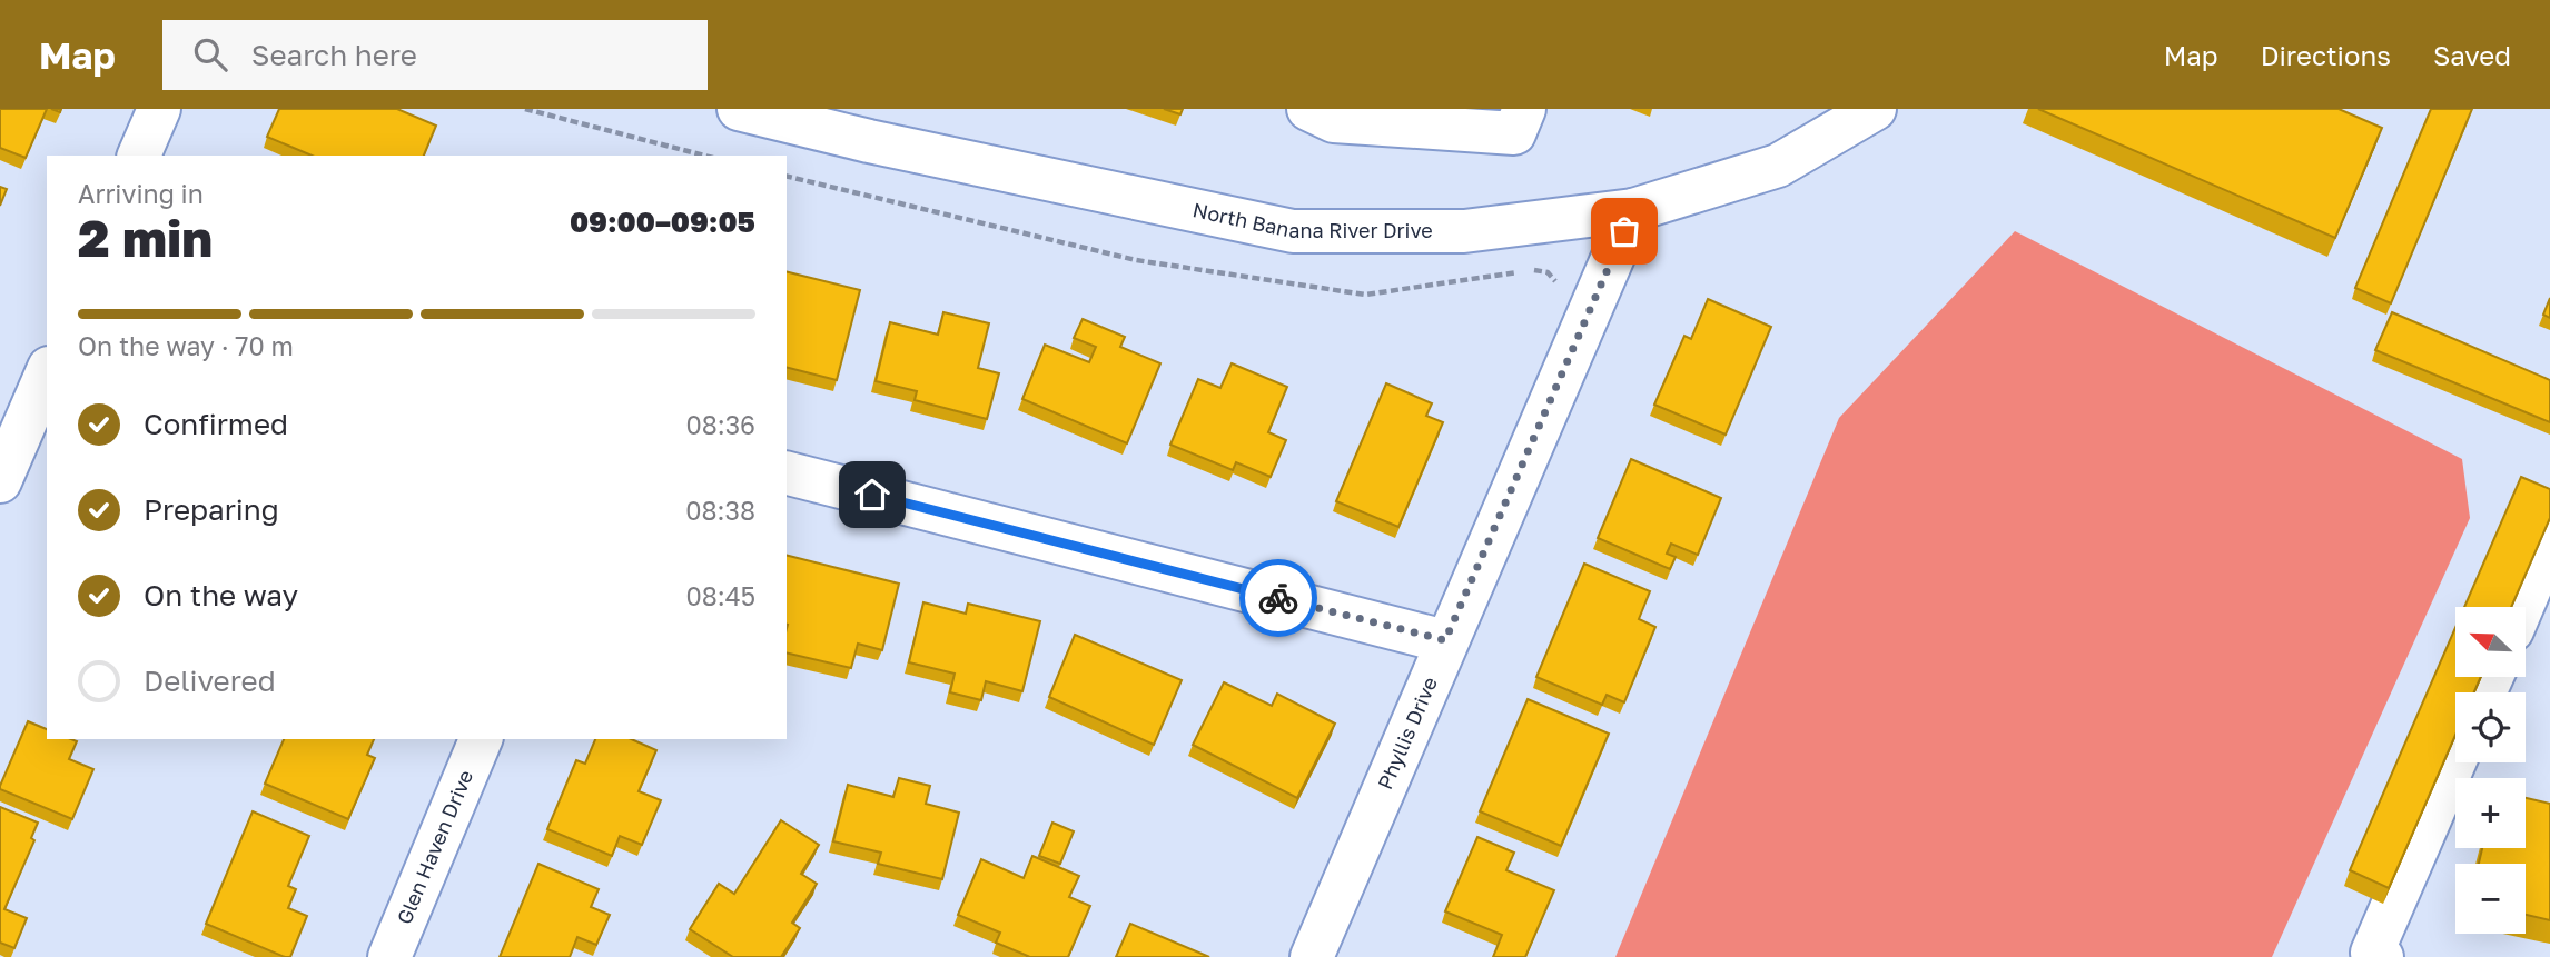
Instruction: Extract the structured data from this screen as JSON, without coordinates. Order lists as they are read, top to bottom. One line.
{"streets":{"street":["North Banana River Drive","Phyllis Drive","Glen Haven Drive"]},"crossings":[["North Banana River Drive","Phyllis Drive"]],"north":"top left","page":{"header":"Map","search":"Search here","nav":["Map","Directions","Saved"],"heading":["2 min","Arriving in","09:00–09:05"],"bar":"On the way · 70 m","list":[["Confirmed","08:36"],["Preparing","08:38"],["On the way","08:45"],"Delivered"],"map_buttons":["+","−"]}}
